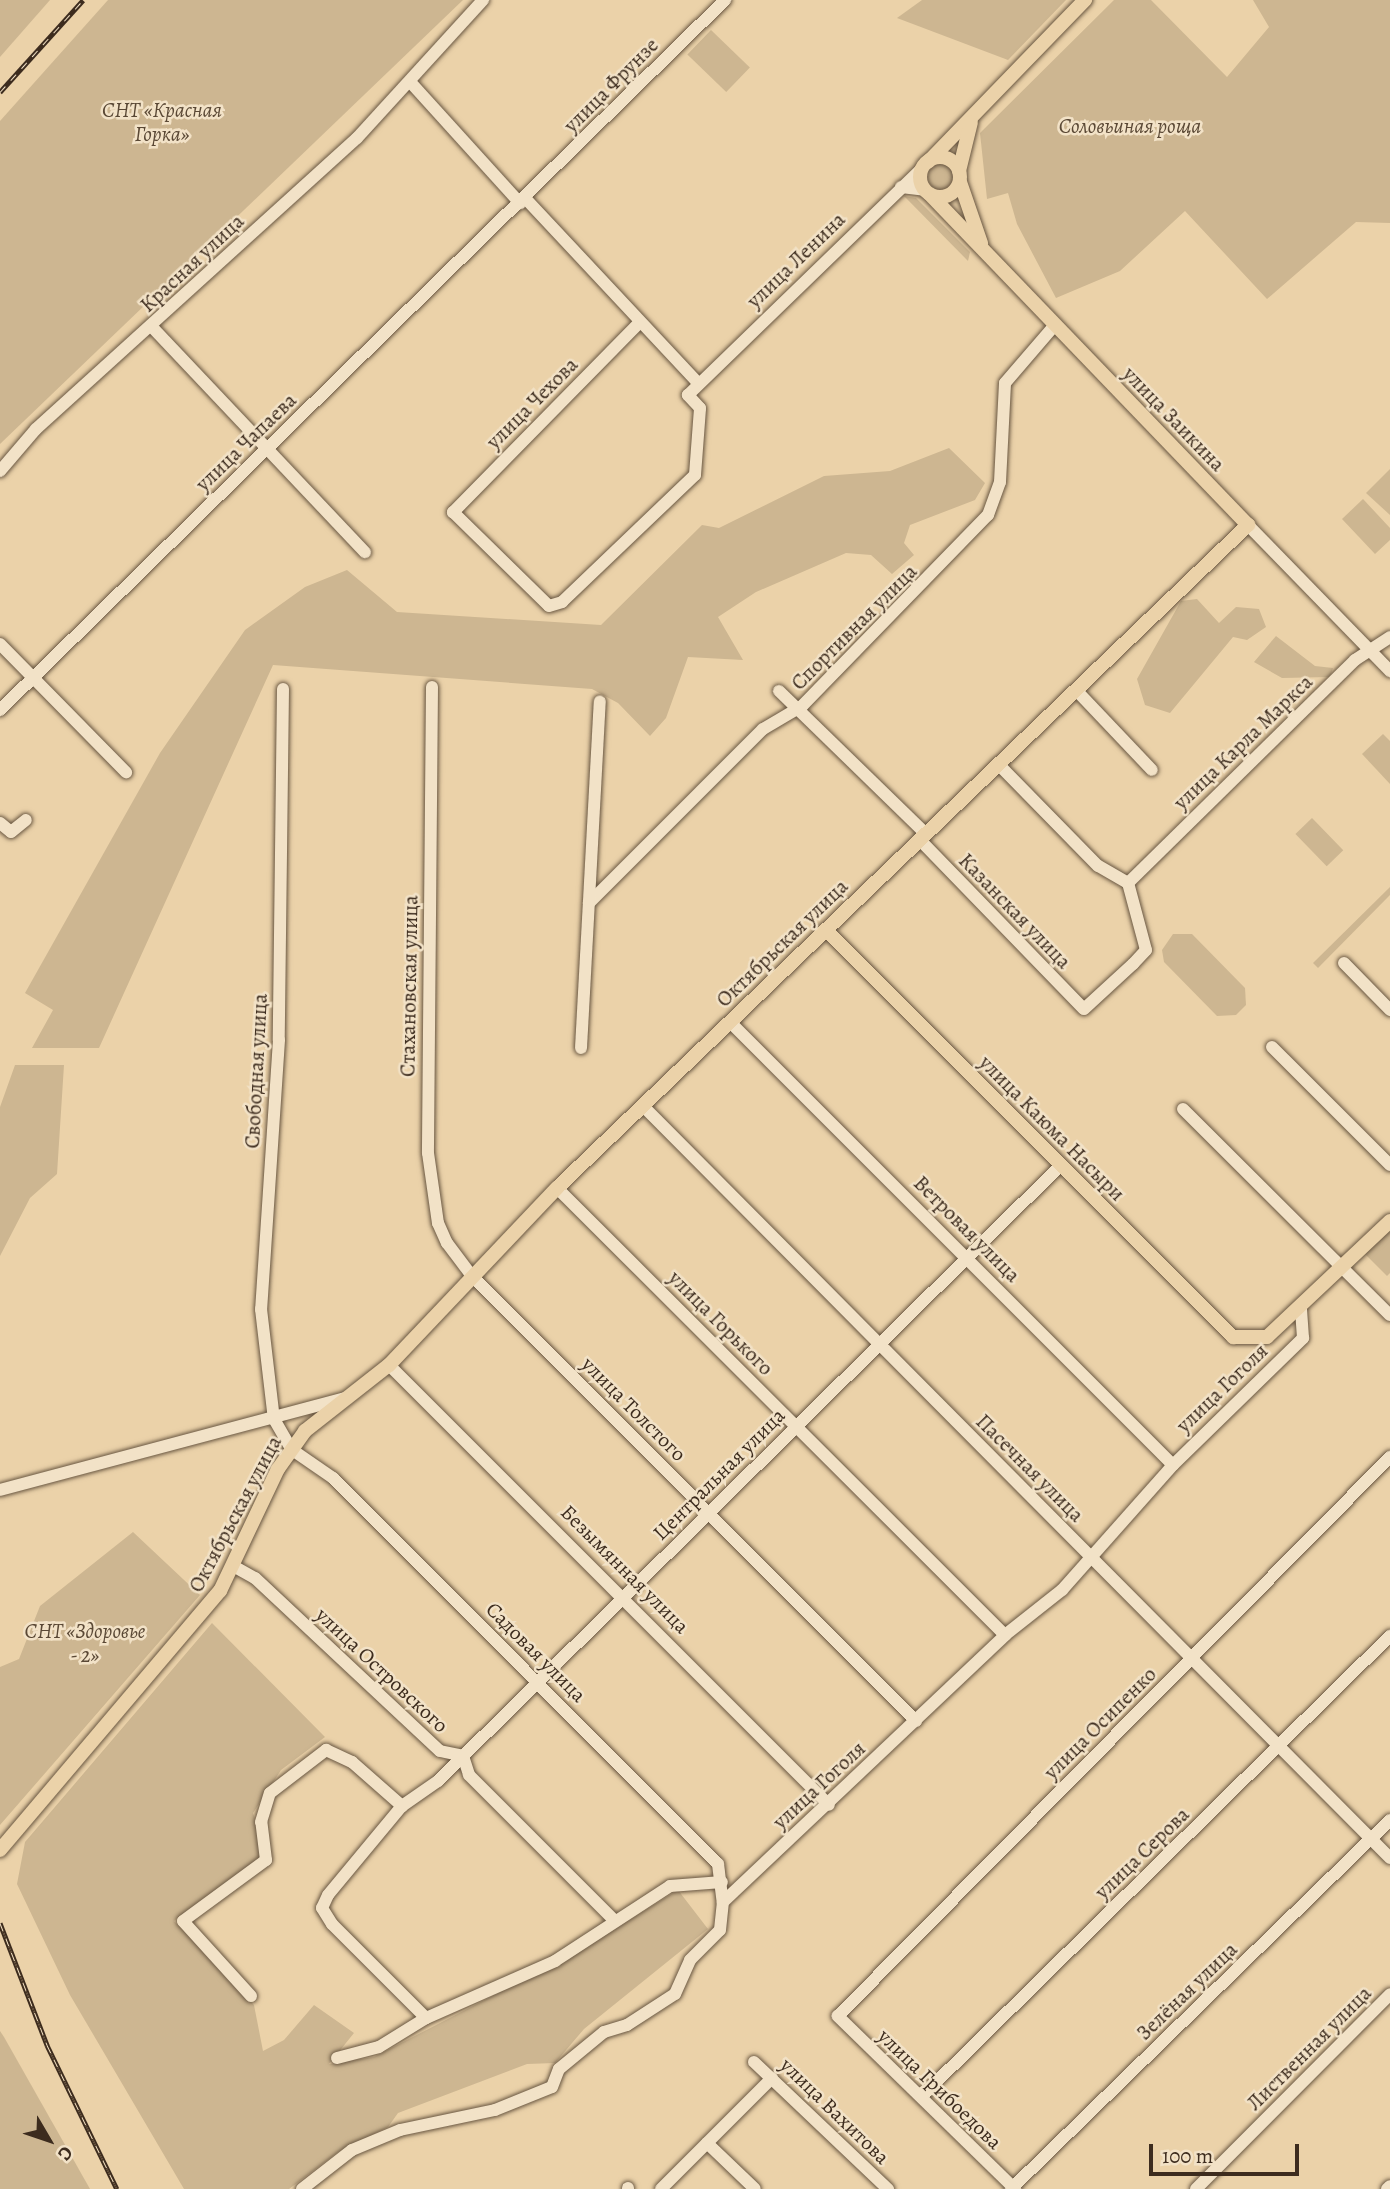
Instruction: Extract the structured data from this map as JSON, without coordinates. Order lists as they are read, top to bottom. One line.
{"streets":{"main road":["улица Ленина","улица Заикина","Октябрьская улица","улица Каюма Насыри","улица Гоголя"],"street":["улица Фрунзе","Красная улица","улица Чехова","улица Чапаева","Спортивная улица","улица Карла Маркса","Казанская улица","Стахановская улица","Свободная улица","Ветровая улица","улица Горького","улица Толстого","Пасечная улица","Центральная улица","Безымянная улица","Садовая улица","улица Островского","улица Осипенко","улица Серова","Зелёная улица","Лиственная улица","улица Грибоедова","улица Вахитова"]},"crossings":[["улица Фрунзе","улица Чапаева"],["улица Ленина","улица Чехова"],["улица Заикина","Спортивная улица"],["улица Заикина","улица Карла Маркса"],["улица Заикина","Октябрьская улица"],["Спортивная улица","Казанская улица"],["улица Карла Маркса","Казанская улица"],["Казанская улица","Октябрьская улица"],["Октябрьская улица","Стахановская улица"],["Октябрьская улица","Свободная улица"],["Октябрьская улица","улица Каюма Насыри"],["Октябрьская улица","Ветровая улица"],["Октябрьская улица","улица Горького"],["Октябрьская улица","улица Толстого"],["Октябрьская улица","Пасечная улица"],["Октябрьская улица","Безымянная улица"],["Октябрьская улица","Садовая улица"],["Октябрьская улица","улица Островского"],["Стахановская улица","улица Толстого"],["Свободная улица","Садовая улица"],["улица Каюма Насыри","улица Гоголя"],["улица Каюма Насыри","Центральная улица"],["Ветровая улица","улица Гоголя"],["Ветровая улица","Центральная улица"],["улица Горького","улица Гоголя"],["улица Горького","Центральная улица"],["улица Гоголя","улица Толстого"],["улица Гоголя","Пасечная улица"],["улица Гоголя","Безымянная улица"],["улица Гоголя","Садовая улица"],["улица Толстого","Центральная улица"],["Пасечная улица","Центральная улица"],["Пасечная улица","улица Осипенко"],["Пасечная улица","улица Серова"],["Пасечная улица","Зелёная улица"],["Центральная улица","Безымянная улица"],["Центральная улица","Садовая улица"],["Центральная улица","улица Островского"],["улица Осипенко","улица Грибоедова"],["улица Серова","улица Грибоедова"],["Зелёная улица","улица Грибоедова"]],"parks":["СНТ «Красная Горка»","Соловьиная роща","СНТ «Здоровье - 2»"],"scale_bar":"100 m","north":"bottom right"}
